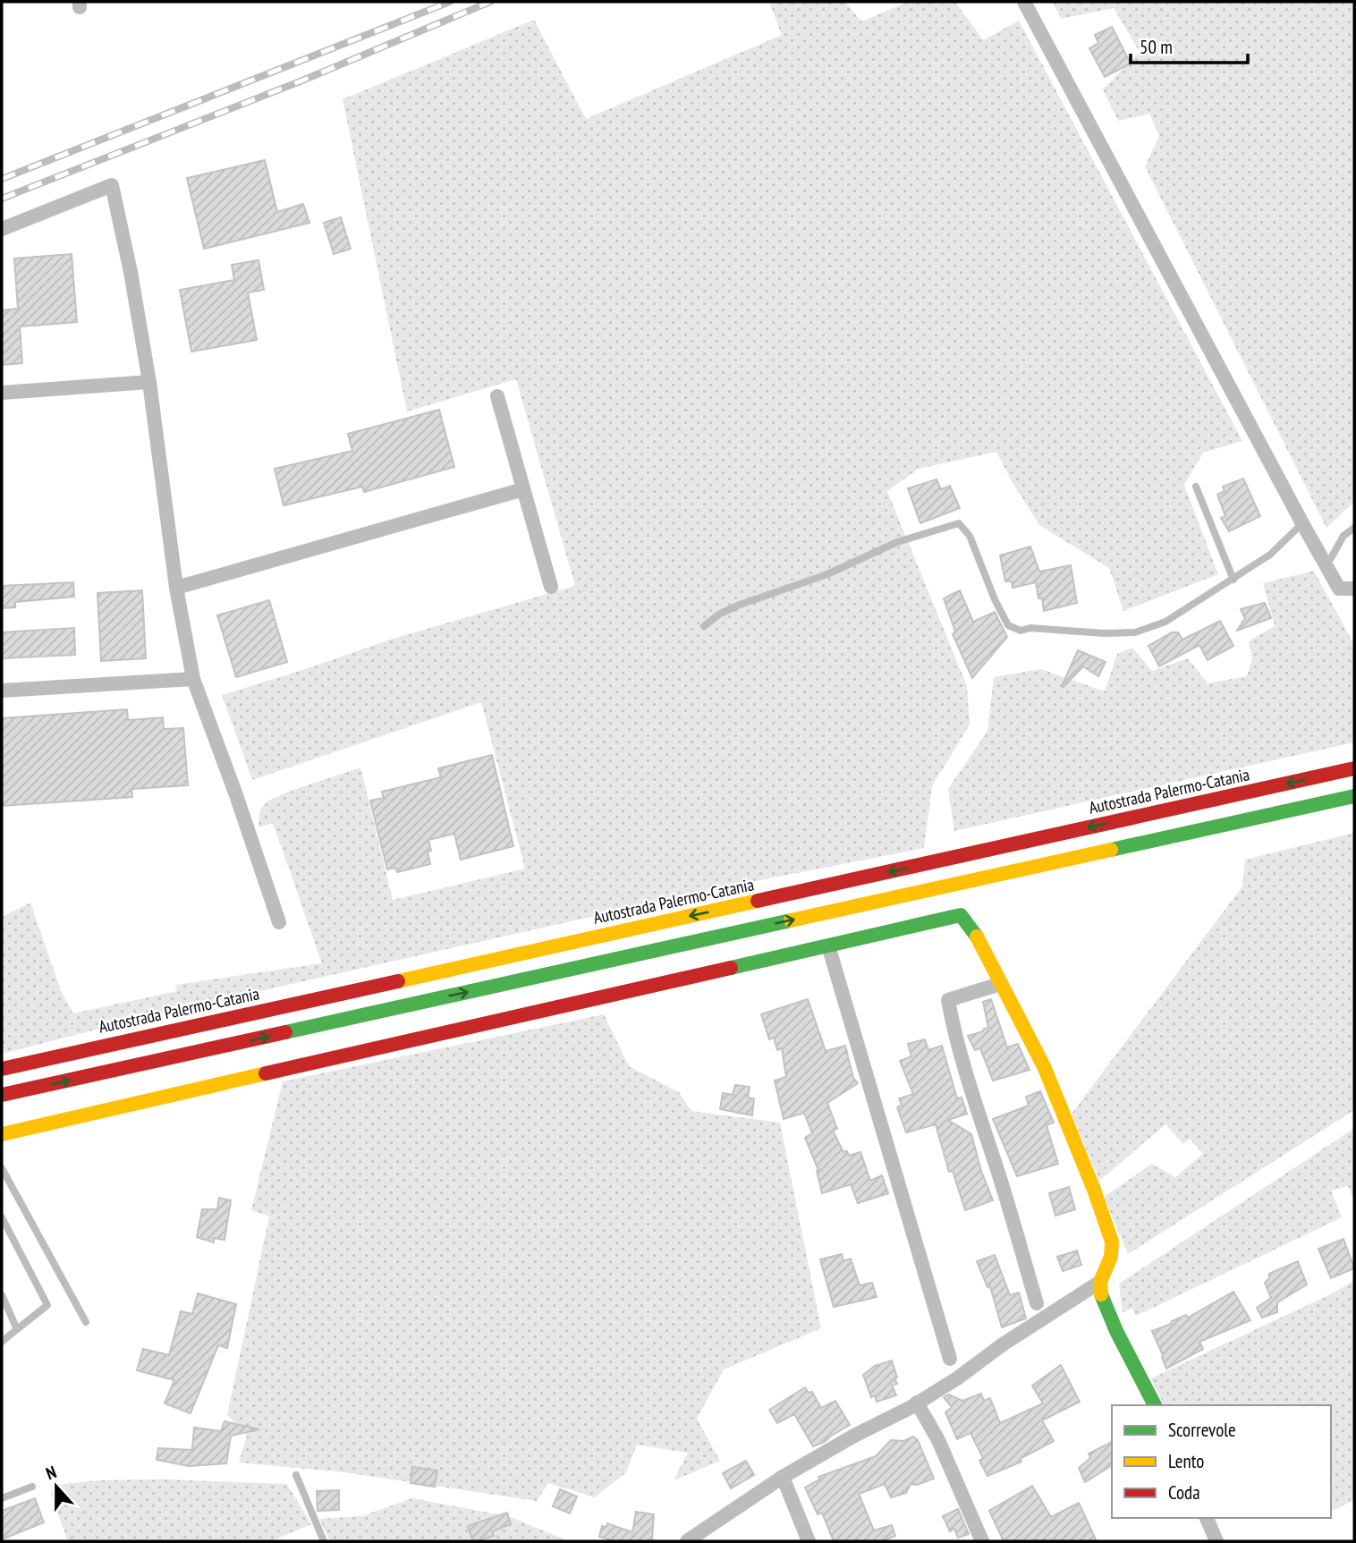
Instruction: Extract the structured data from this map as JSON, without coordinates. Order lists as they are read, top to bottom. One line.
{"streets":{"main road":["Autostrada Palermo-Catania"]},"legend":["Scorrevole","Lento","Coda"],"scale_bar":"50 m","north":"top"}
